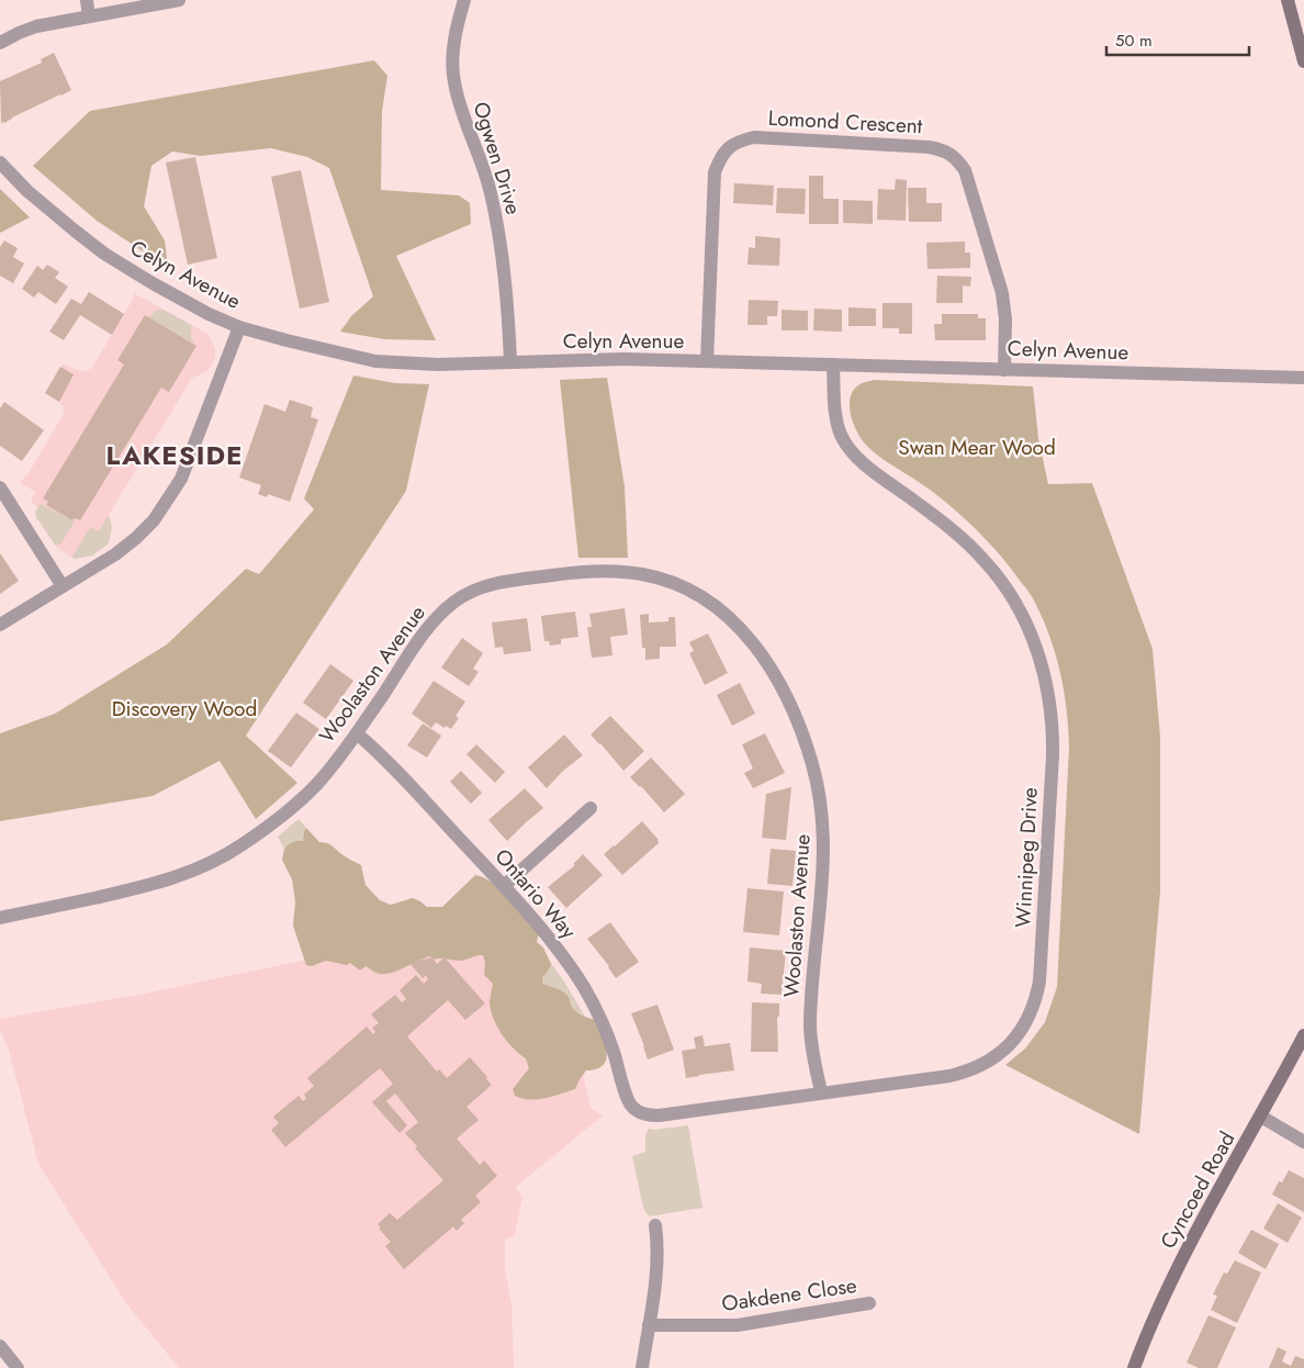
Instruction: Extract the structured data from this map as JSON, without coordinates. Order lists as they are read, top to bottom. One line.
{"streets":{"street":["Lomond Crescent","Ogwen Drive","Celyn Avenue","Woolaston Avenue","Winnipeg Drive","Ontario Way","Cyncoed Road","Oakdene Close"]},"crossings":[["Lomond Crescent","Celyn Avenue"],["Ogwen Drive","Celyn Avenue"],["Celyn Avenue","Winnipeg Drive"],["Woolaston Avenue","Winnipeg Drive"],["Woolaston Avenue","Ontario Way"],["Winnipeg Drive","Ontario Way"]],"districts":["LAKESIDE"],"parks":["Swan Mear Wood","Discovery Wood"],"scale_bar":"50 m"}
